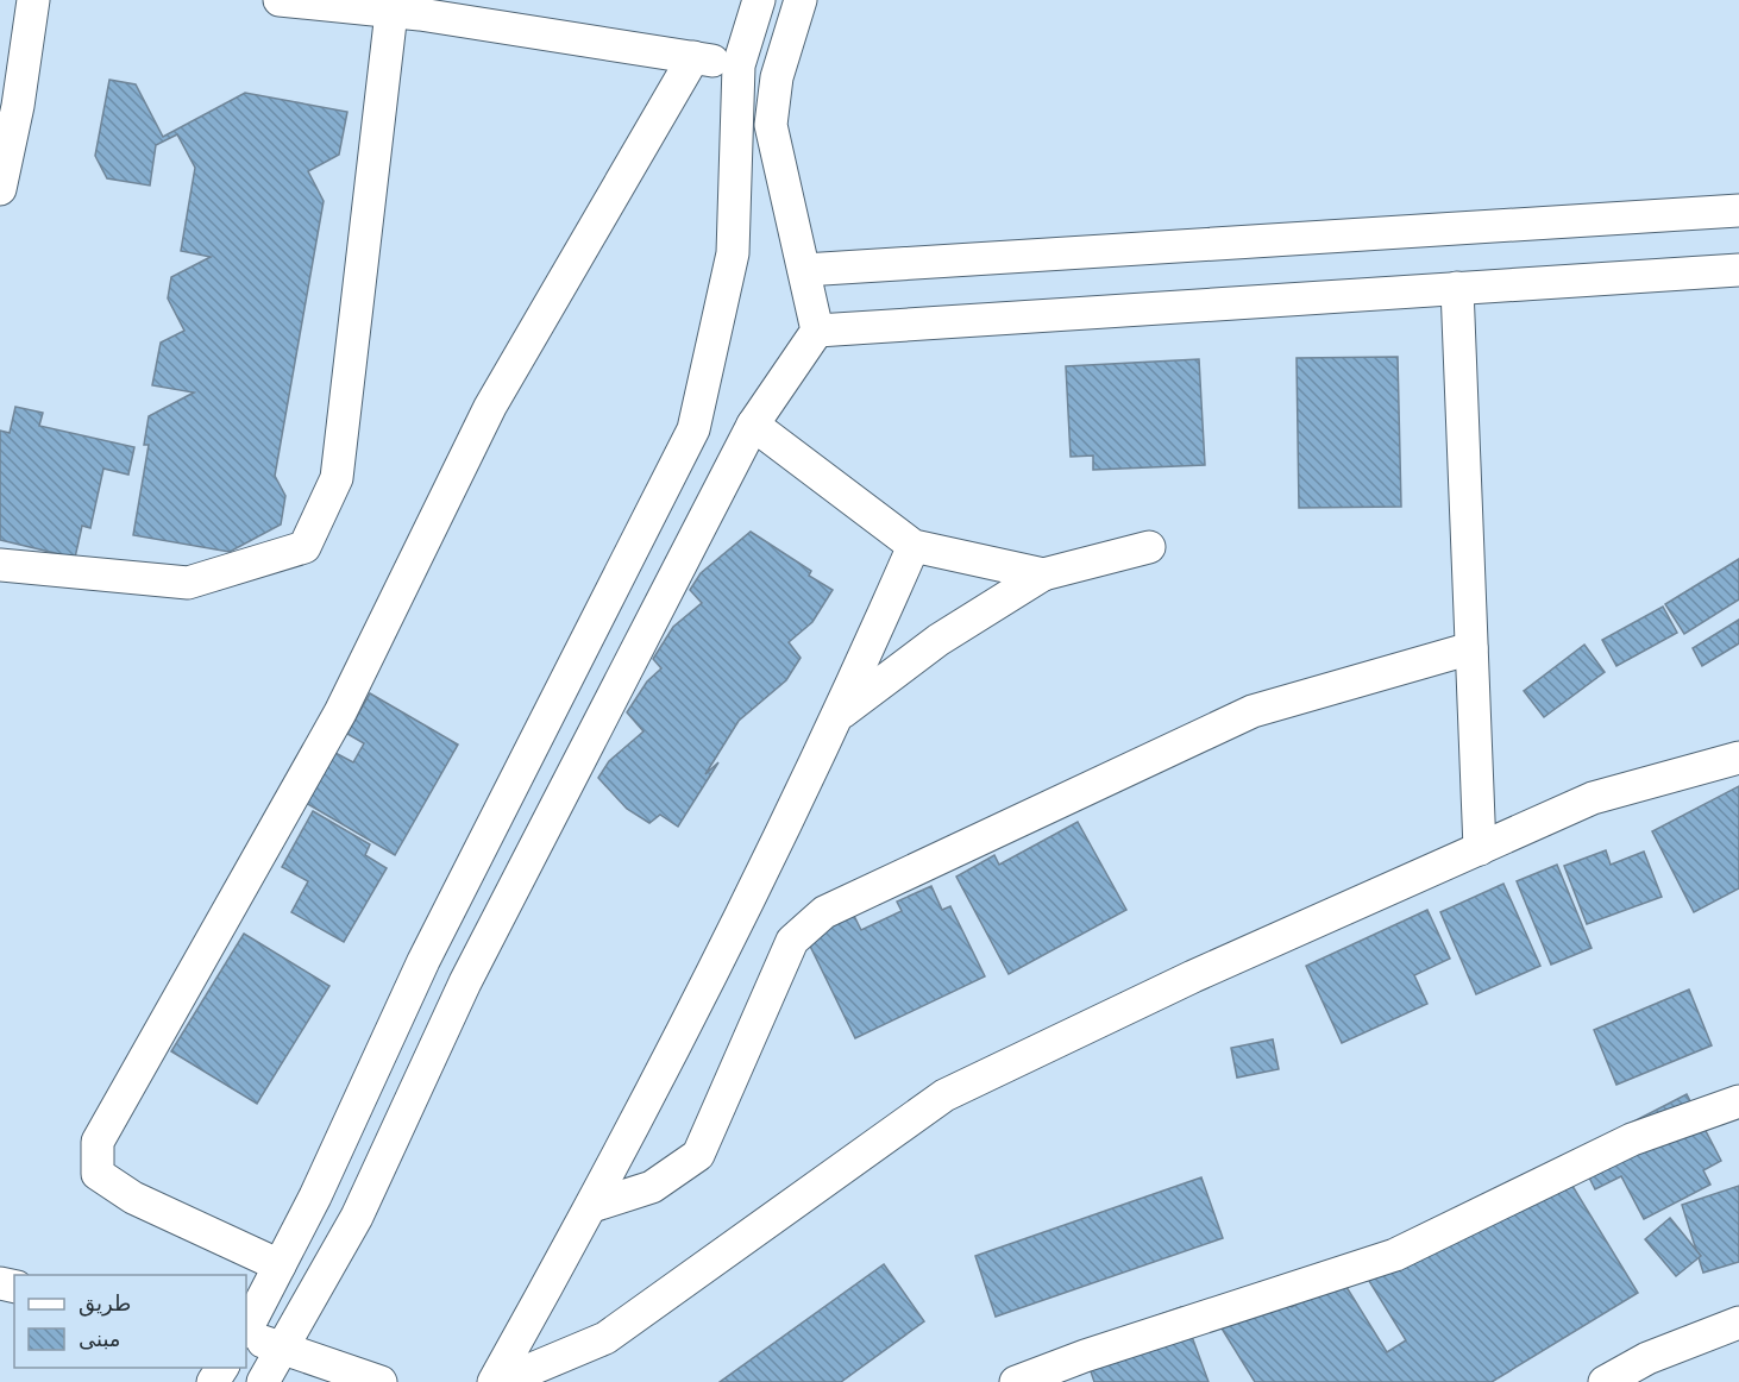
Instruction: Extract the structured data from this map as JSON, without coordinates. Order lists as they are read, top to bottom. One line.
{"legend":["طريق","مبنى"]}
